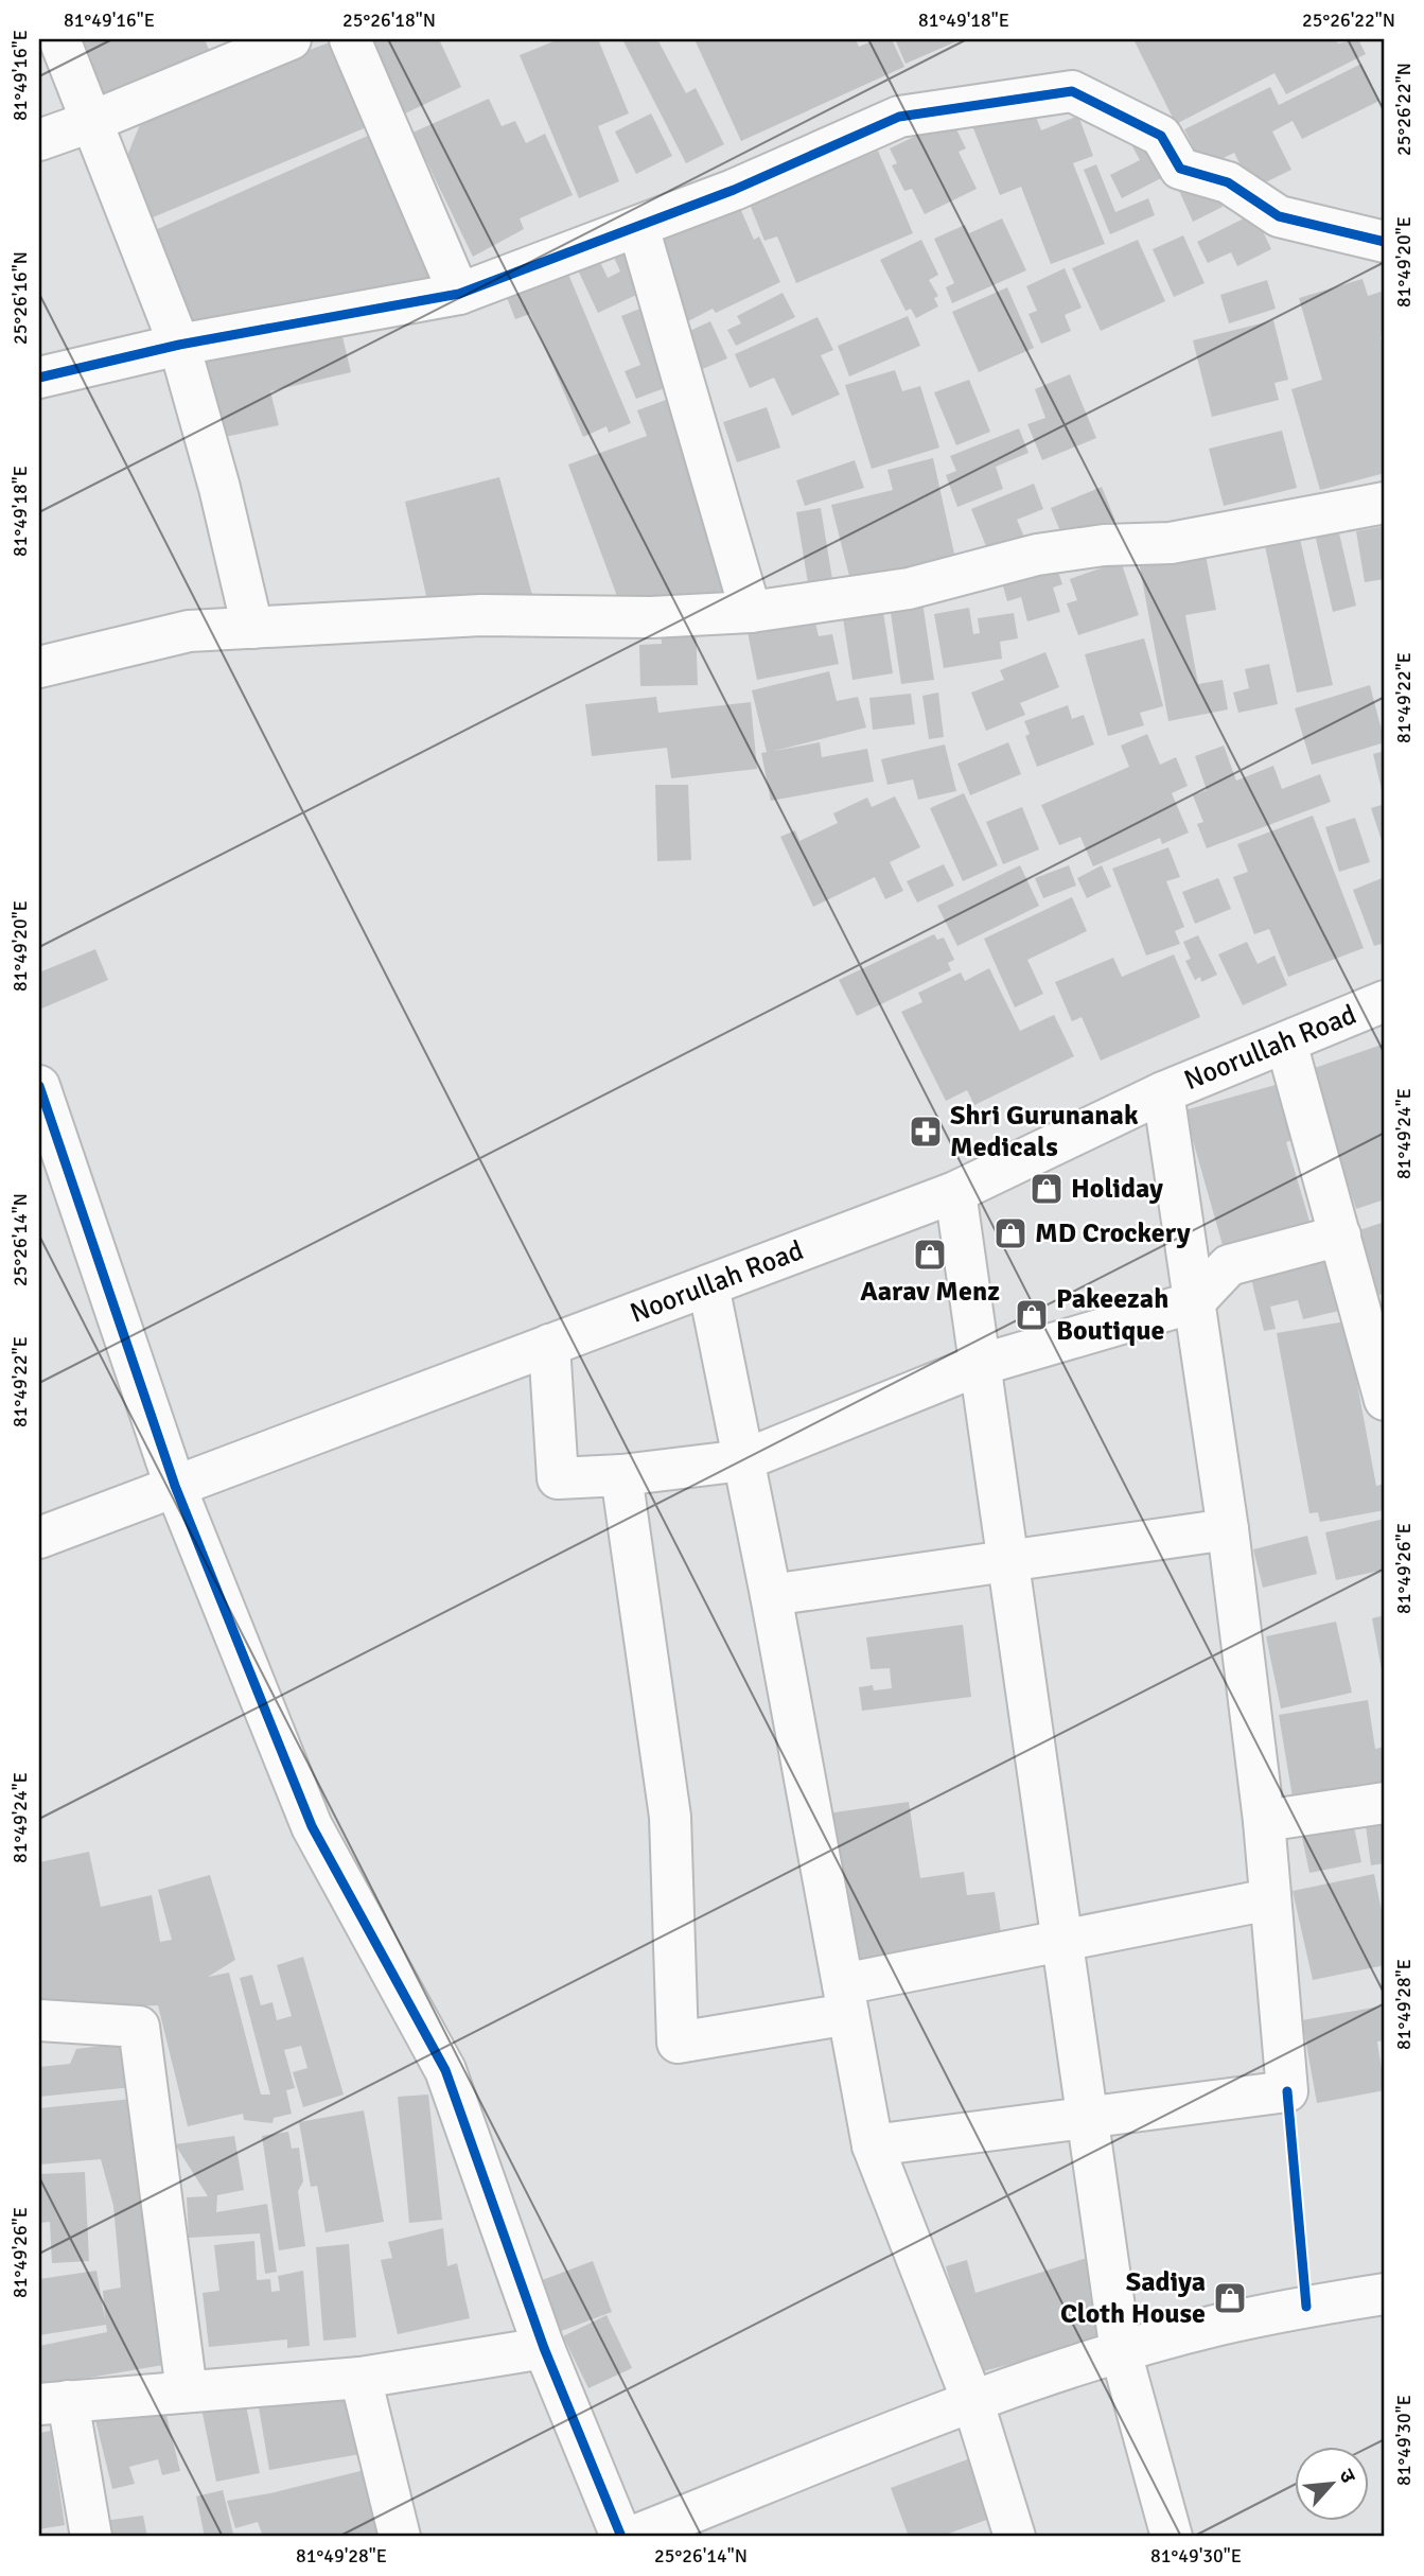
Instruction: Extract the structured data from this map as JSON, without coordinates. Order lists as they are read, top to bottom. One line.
{"streets":{"street":["Noorullah Road"]},"places":{"pharmacy":["Shri Gurunanak Medicals"],"shop":["Holiday","MD Crockery","Aarav Menz","Pakeezah Boutique","Sadiya Cloth House"]},"north":"top right","coordinates":["81°49'16\"E","25°26'18\"N","81°49'18\"E","25°26'22\"N","81°49'20\"E","25°26'16\"N","81°49'22\"E","81°49'24\"E","25°26'14\"N","81°49'26\"E","81°49'28\"E","81°49'30\"E"]}
